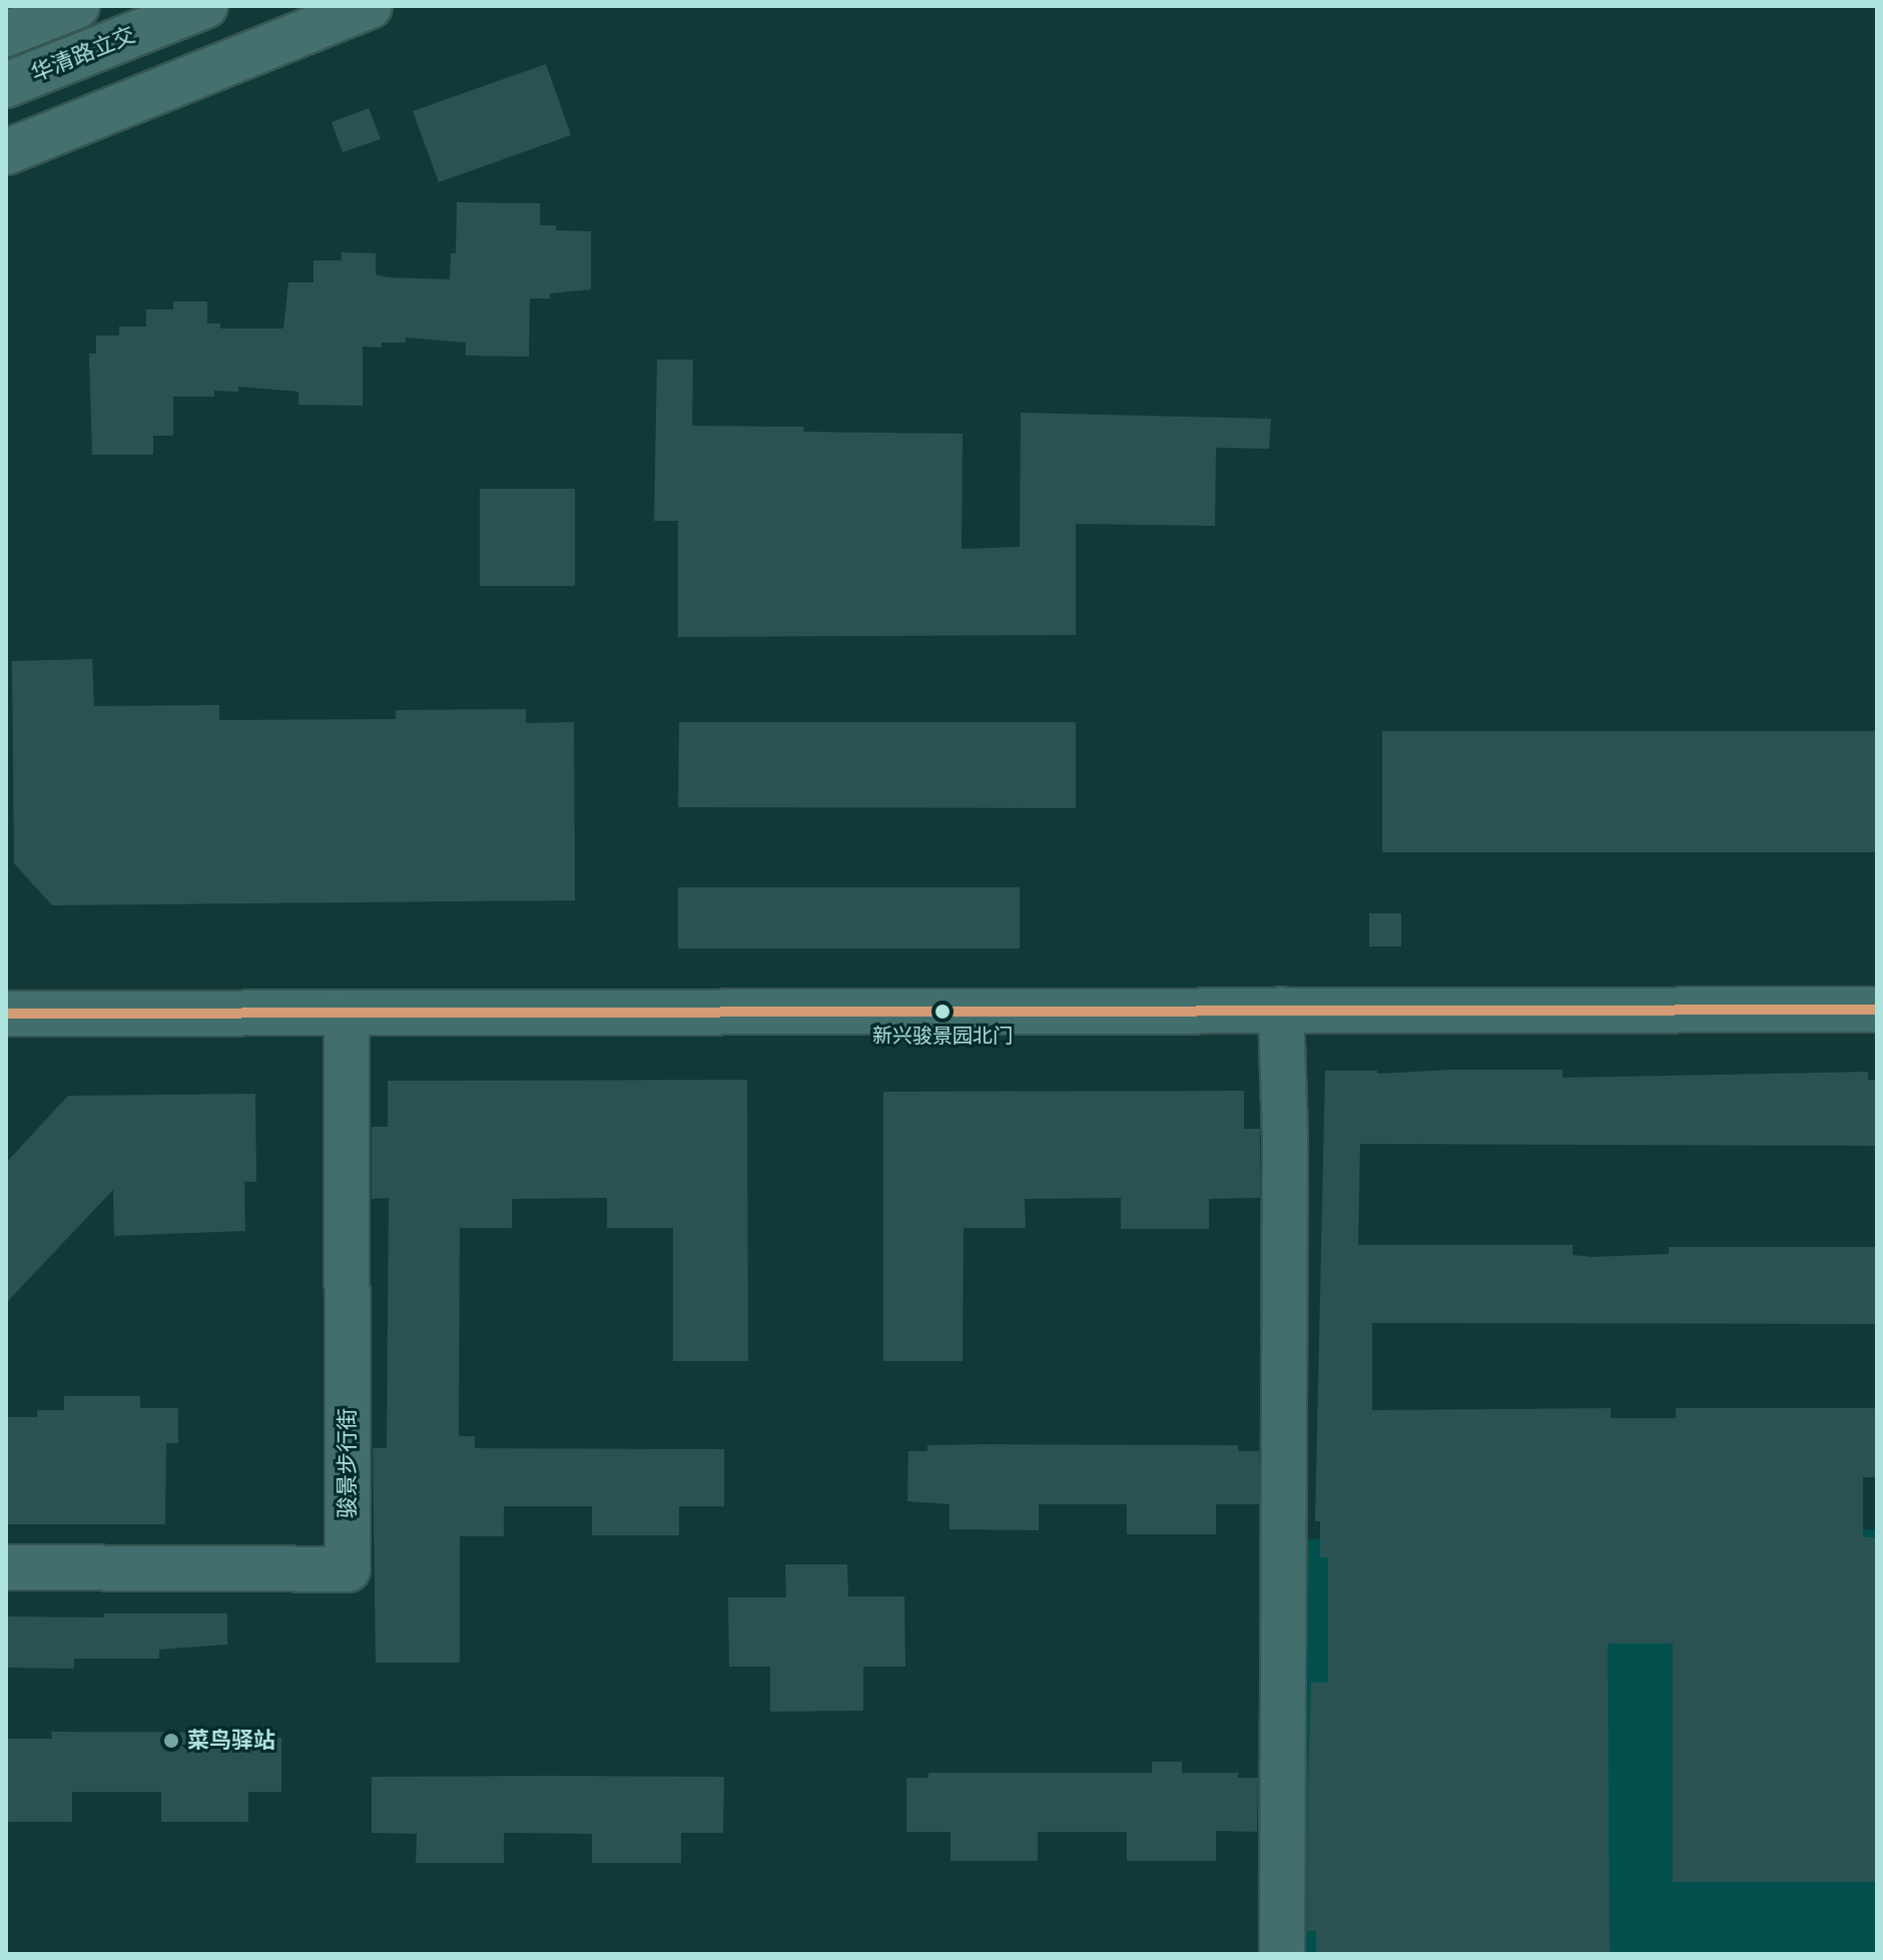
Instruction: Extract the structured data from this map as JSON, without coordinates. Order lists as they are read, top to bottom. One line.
{"streets":{"main road":["华清路立交"],"street":["骏景步行街"]},"places":["新兴骏景园北门","菜鸟驿站"]}
